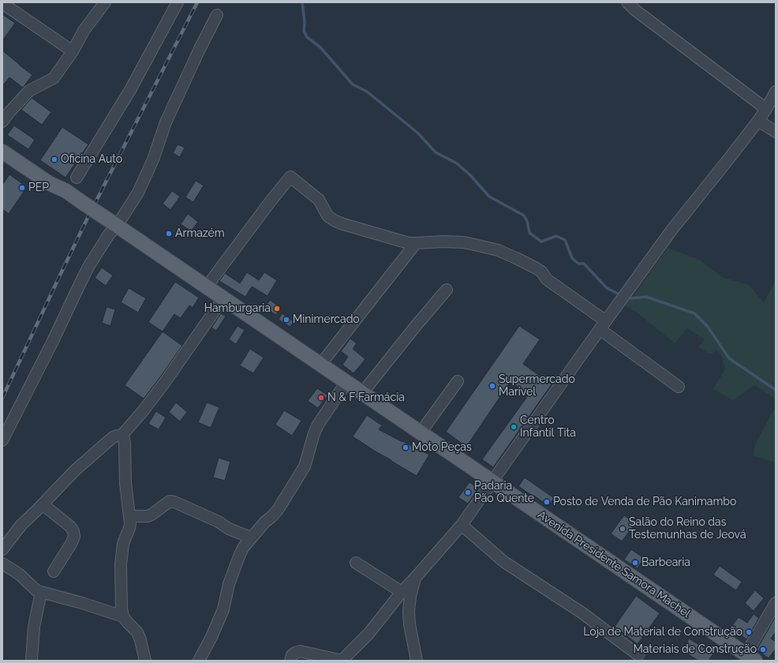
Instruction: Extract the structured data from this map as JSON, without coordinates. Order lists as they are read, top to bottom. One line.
{"streets":{"main road":["Avenida Presidente Samora Machel"]},"places":["Oficina Auto","PEP","Armazém","Hamburgaria","Minimercado","Supermercado Marivel","N & F Farmácia","Centro Infantil Tita","Moto Peças","Padaria Pão Quente","Posto de Venda de Pão Kanimambo","Salão do Reino das Testemunhas de Jeová","Barbearia","Loja de Material de Construção","Materiais de Construção"]}
